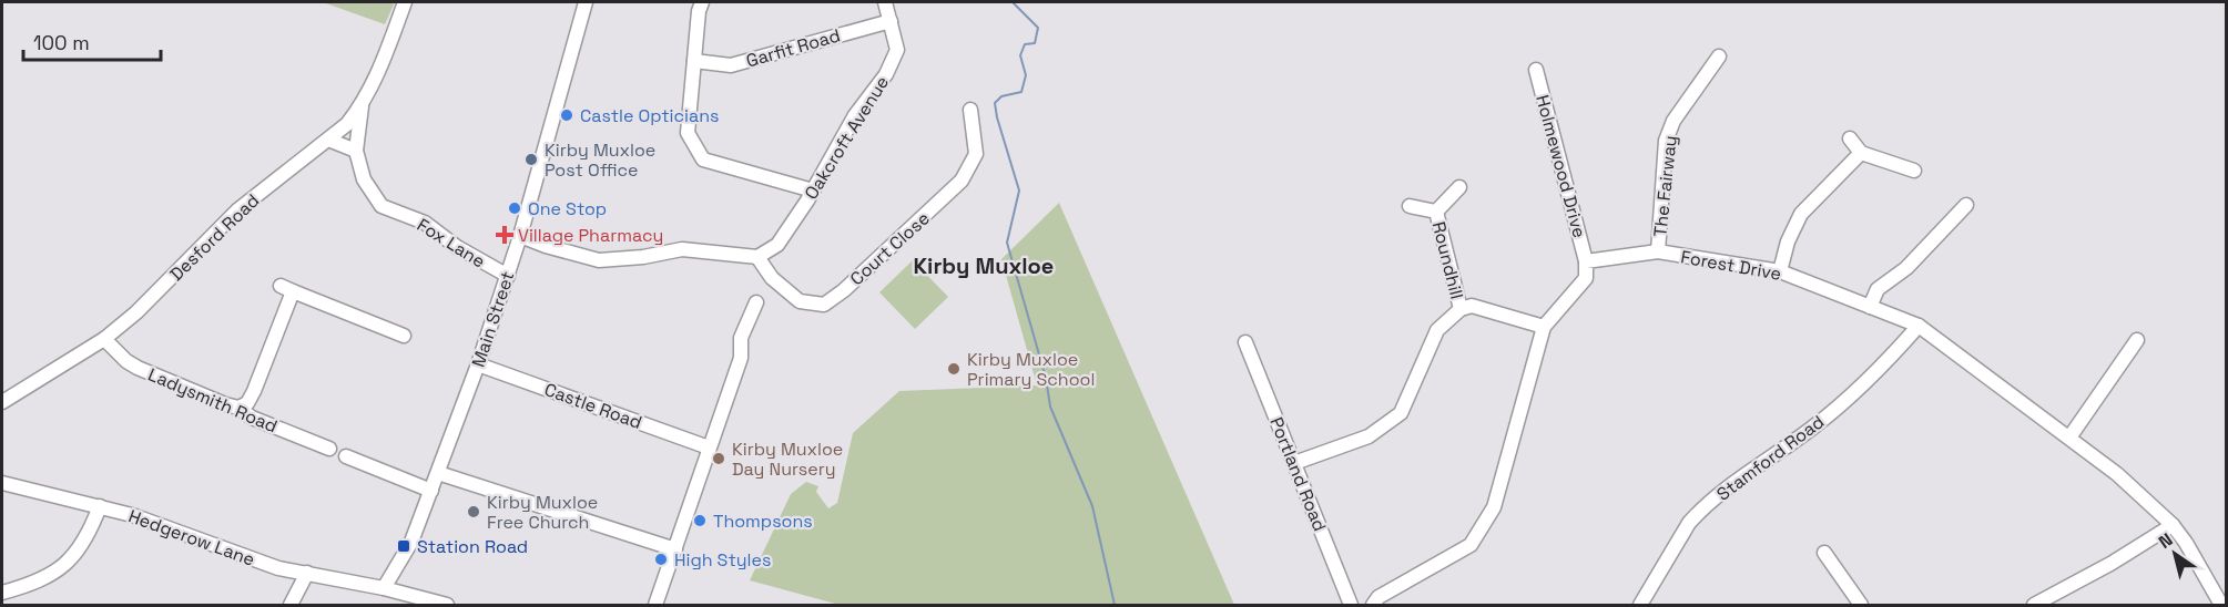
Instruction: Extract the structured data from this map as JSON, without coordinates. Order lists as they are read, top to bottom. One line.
{"streets":{"street":["Garfit Road","Oakcroft Avenue","Holmewood Drive","The Fairway","Desford Road","Fox Lane","Court Close","Roundhill","Forest Drive","Main Street","Ladysmith Road","Castle Road","Stamford Road","Portland Road","Hedgerow Lane"]},"crossings":[["Garfit Road","Oakcroft Avenue"],["Oakcroft Avenue","Court Close"],["Holmewood Drive","Forest Drive"],["The Fairway","Forest Drive"],["Desford Road","Fox Lane"],["Desford Road","Ladysmith Road"],["Fox Lane","Main Street"],["Forest Drive","Stamford Road"],["Main Street","Castle Road"],["Main Street","Hedgerow Lane"]],"districts":["Kirby Muxloe"],"places":{"other":["Castle Opticians","Kirby Muxloe Post Office","One Stop","Kirby Muxloe Primary School","Kirby Muxloe Day Nursery","Kirby Muxloe Free Church","Thompsons","High Styles"],"health":["Village Pharmacy"],"transit":["Station Road"]},"scale_bar":"100 m","north":"top left"}
